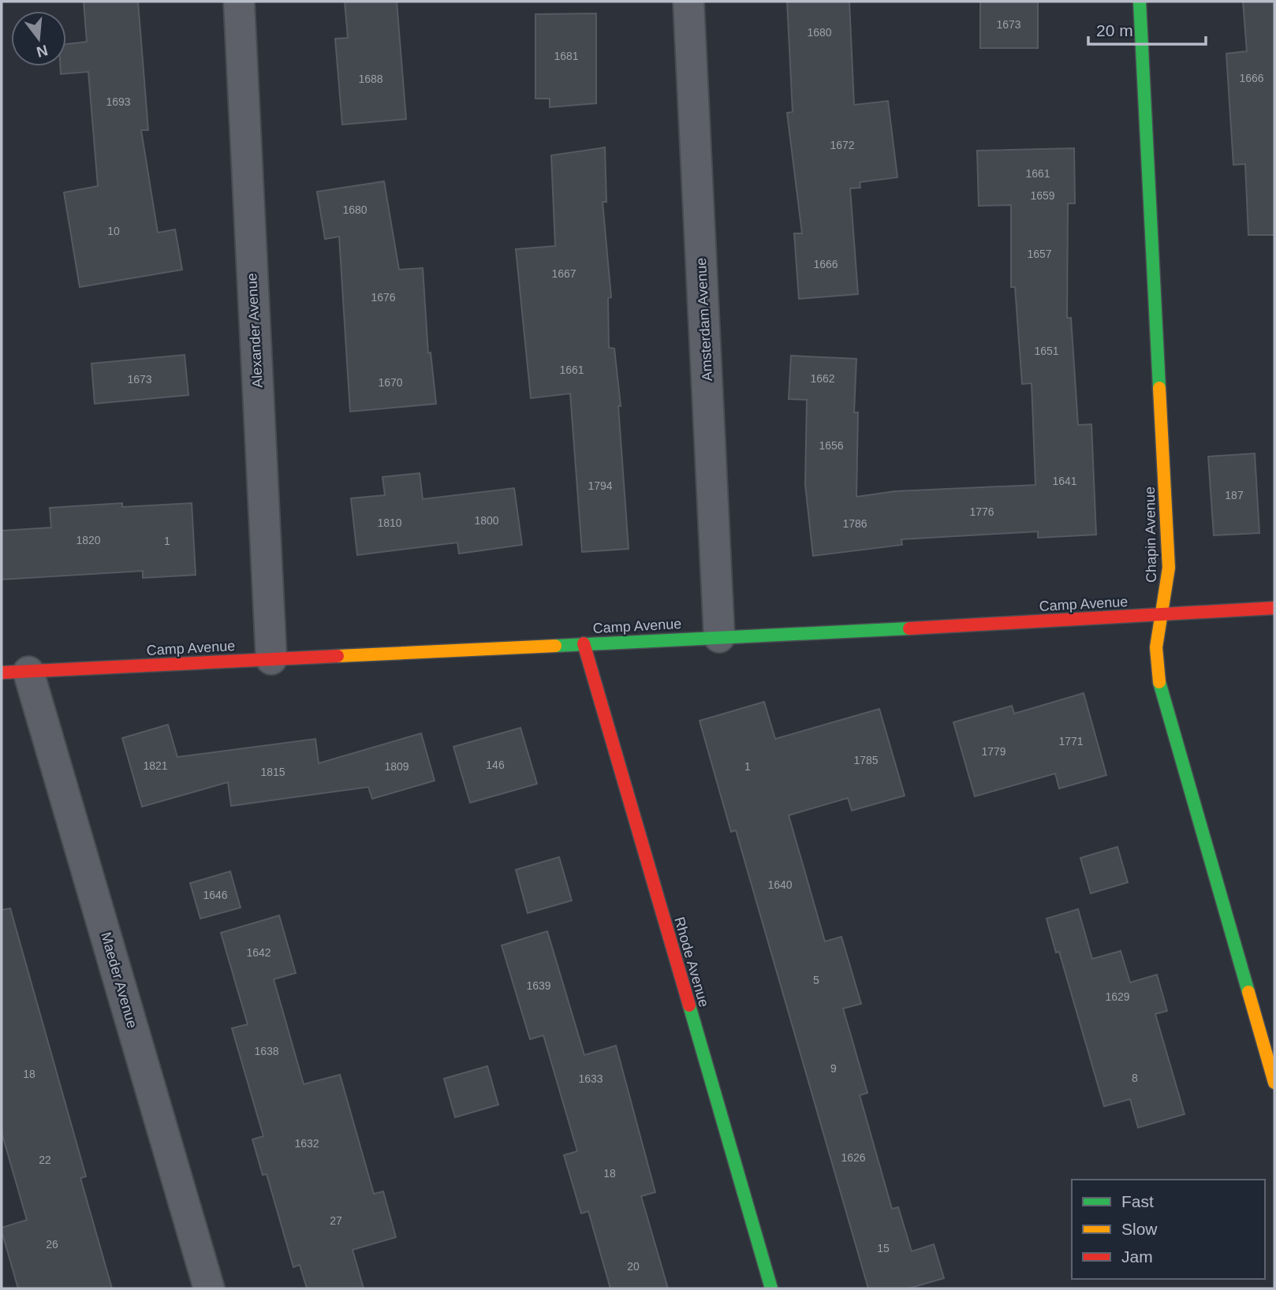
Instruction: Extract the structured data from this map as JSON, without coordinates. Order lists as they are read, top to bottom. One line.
{"streets":{"street":["Amsterdam Avenue","Alexander Avenue","Chapin Avenue","Camp Avenue","Rhode Avenue","Maeder Avenue"]},"crossings":[["Amsterdam Avenue","Camp Avenue"],["Alexander Avenue","Camp Avenue"],["Chapin Avenue","Camp Avenue"],["Camp Avenue","Rhode Avenue"],["Camp Avenue","Maeder Avenue"]],"house_numbers":["1673","1680","1681","1666","1688","1693","1672","1661","1659","1680","10","1657","1666","1667","1676","1651","1661","1662","1673","1670","1656","1641","1794","187","1776","1800","1810","1786","1820","1","1771","1779","1785","146","1821","1809","1","1815","1640","1646","1642","5","1639","1629","1638","9","18","8","1633","1632","1626","22","18","27","26","15","20"],"legend":["Fast","Slow","Jam"],"scale_bar":"20 m","north":"bottom"}
